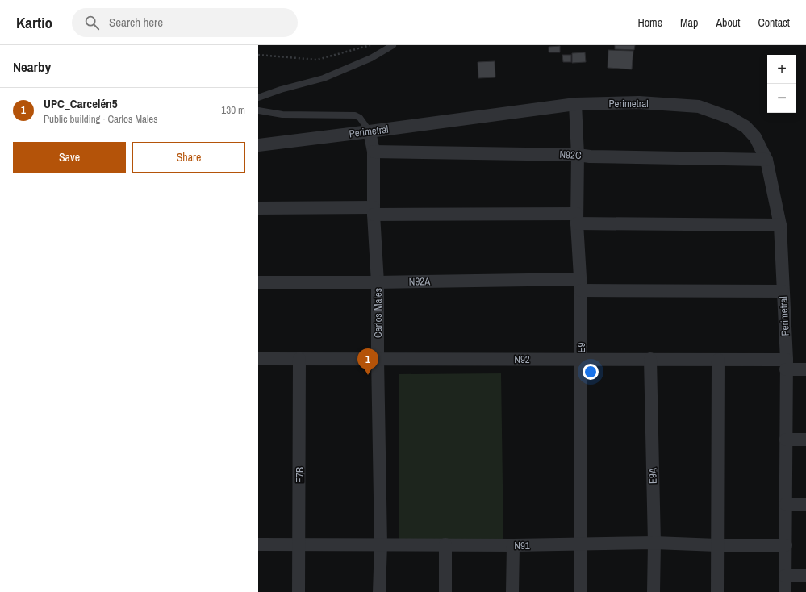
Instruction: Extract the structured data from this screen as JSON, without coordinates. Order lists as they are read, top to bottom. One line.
{"streets":{"street":["Perimetral","N92C","N92A","Carlos Males","E9","N92","E7B","E9A","N91"]},"crossings":[["Perimetral","N92C"],["Perimetral","N92A"],["Perimetral","Carlos Males"],["Perimetral","E9"],["Perimetral","N92"],["Perimetral","N91"],["N92C","Carlos Males"],["N92C","E9"],["N92A","Carlos Males"],["N92A","E9"],["Carlos Males","N92"],["Carlos Males","N91"],["E9","N92"],["E9","N91"],["N92","E7B"],["N92","E9A"],["E7B","N91"],["E9A","N91"]],"page":{"header":"Kartio","search":"Search here","nav":["Home","Map","About","Contact"],"heading":"Nearby","map_buttons":["+","−"],"list":[{"mark":"1","name":"UPC_Carcelén5","note":"Public building · Carlos Males","value":"130 m"}],"buttons":["Save","Share"],"pins":"1"}}
